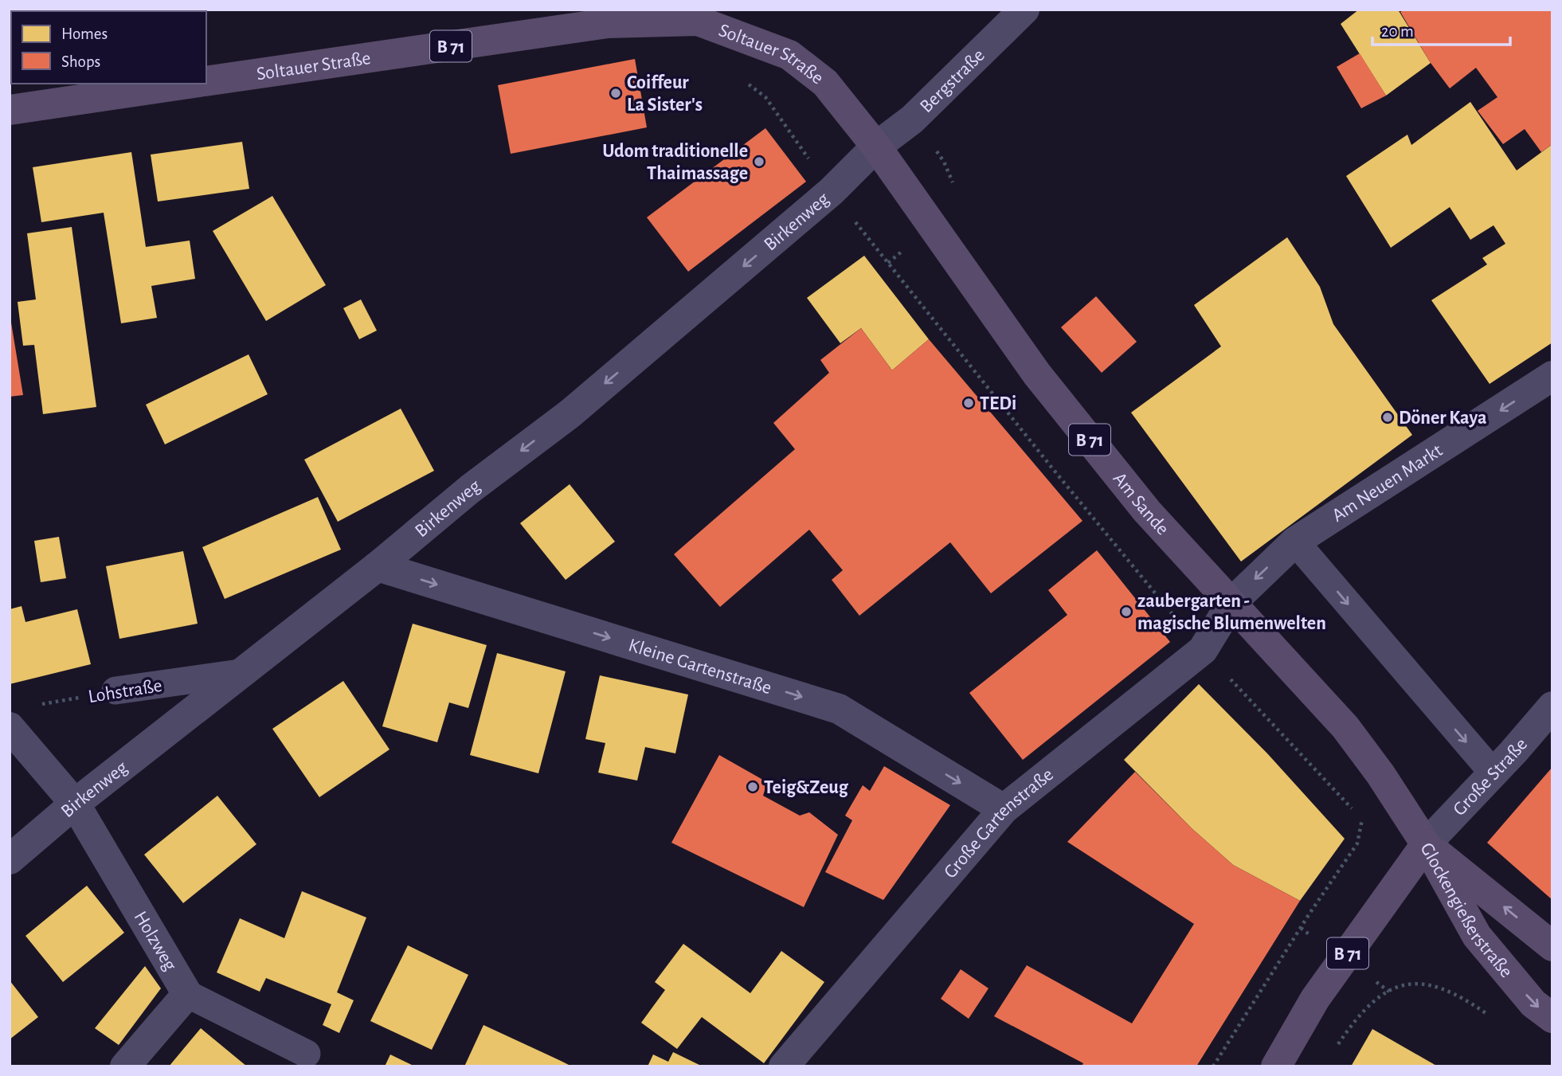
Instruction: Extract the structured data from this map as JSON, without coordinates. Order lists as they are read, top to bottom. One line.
{"streets":{"main road":["B 71","Soltauer Straße","Am Sande","Glockengießerstraße"],"street":["Bergstraße","Birkenweg","Am Neuen Markt","Kleine Gartenstraße","Große Straße","Große Gartenstraße","Holzweg"],"lane":["Lohstraße"]},"crossings":[["B 71","Am Sande"],["B 71","Große Straße"],["B 71","Glockengießerstraße"],["Soltauer Straße","Bergstraße"],["Soltauer Straße","Birkenweg"],["Soltauer Straße","Am Sande"],["Bergstraße","Birkenweg"],["Bergstraße","Am Sande"],["Birkenweg","Am Sande"],["Birkenweg","Kleine Gartenstraße"],["Birkenweg","Lohstraße"],["Birkenweg","Holzweg"],["Am Neuen Markt","Am Sande"],["Am Neuen Markt","Große Gartenstraße"],["Am Sande","Große Straße"],["Am Sande","Große Gartenstraße"],["Am Sande","Glockengießerstraße"],["Kleine Gartenstraße","Große Gartenstraße"],["Große Straße","Glockengießerstraße"]],"one_way":["Birkenweg","Am Neuen Markt","Kleine Gartenstraße"],"places":["Coiffeur La Sister's","Udom traditionelle Thaimassage","TEDi","Döner Kaya","zaubergarten - magische Blumenwelten","Teig&Zeug"],"legend":["Homes","Shops"],"scale_bar":"20 m"}
